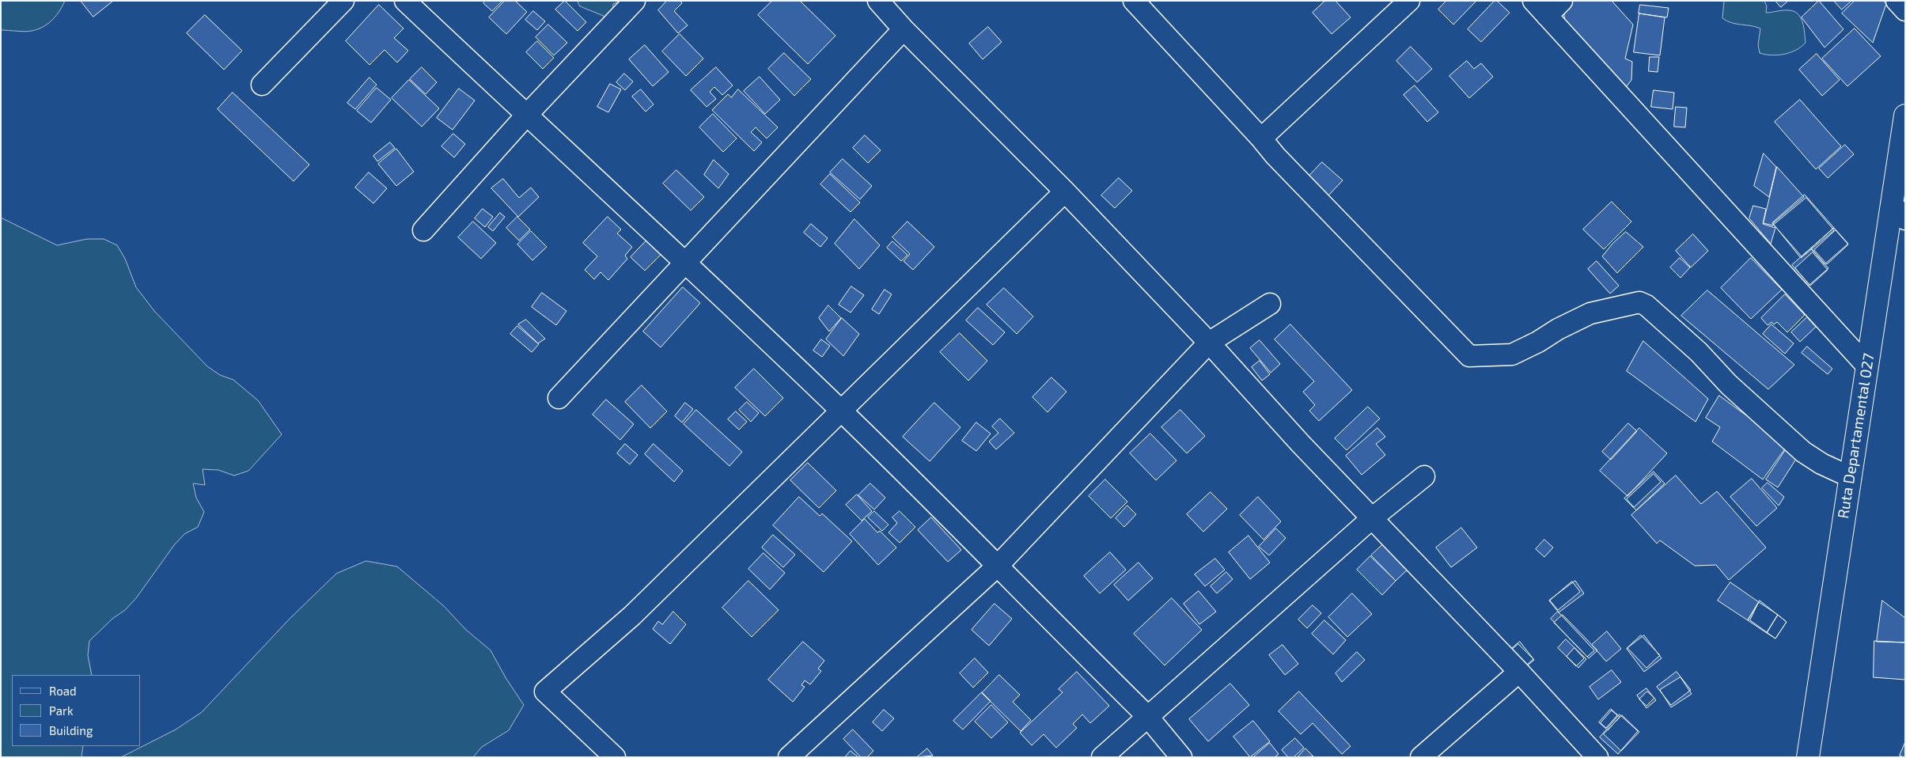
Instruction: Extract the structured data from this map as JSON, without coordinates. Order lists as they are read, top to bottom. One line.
{"streets":{"main road":["Ruta Departamental 027"]},"legend":["Road","Park","Building"]}
